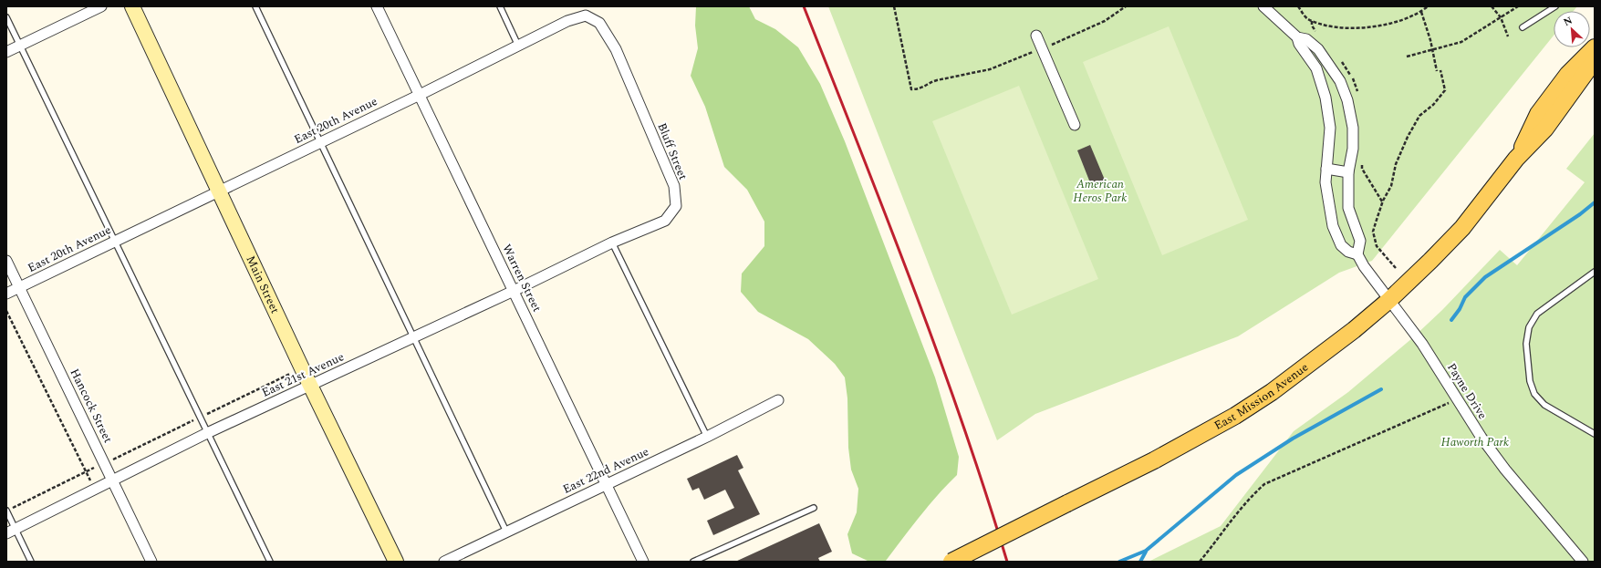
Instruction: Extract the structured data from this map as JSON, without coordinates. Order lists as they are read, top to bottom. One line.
{"streets":{"main road":["East Mission Avenue"],"street":["East 20th Avenue","Bluff Street","Warren Street","Main Street","East 21st Avenue","Payne Drive","Hancock Street","East 22nd Avenue"]},"crossings":[["East 20th Avenue","Bluff Street"],["East 20th Avenue","Warren Street"],["East 20th Avenue","Main Street"],["East 20th Avenue","Hancock Street"],["Bluff Street","East 21st Avenue"],["Warren Street","East 21st Avenue"],["Warren Street","East 22nd Avenue"],["Main Street","East 21st Avenue"],["East 21st Avenue","Hancock Street"],["Payne Drive","East Mission Avenue"]],"parks":["American Heros Park","Haworth Park"],"north":"top left"}
